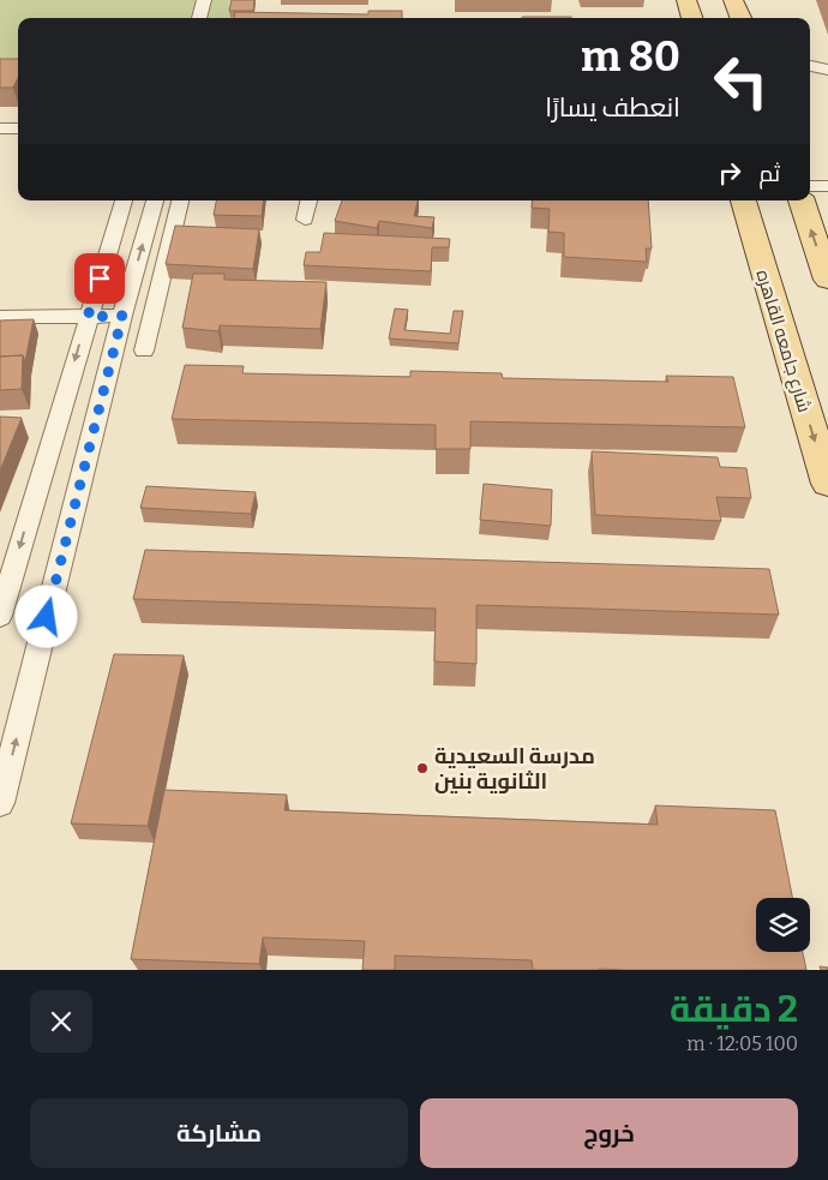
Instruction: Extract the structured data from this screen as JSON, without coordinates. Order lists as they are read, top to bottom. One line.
{"streets":{"main road":["شارع جامعه القاهره"]},"one_way":["شارع جامعه القاهره"],"places":["مدرسة السعيدية الثانوية بنين"],"page":{"turn":["80 m","انعطف يسارًا"],"then":"ثم","heading":["2 دقيقة","100 m · 12:05"],"buttons":["خروج","مشاركة"]}}
